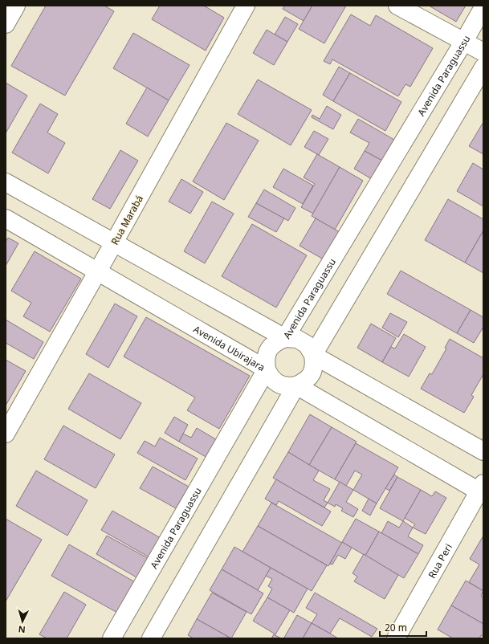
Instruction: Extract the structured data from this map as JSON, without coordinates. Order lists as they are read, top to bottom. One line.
{"streets":{"main road":["Avenida Paraguassu","Rua Marabá","Avenida Ubirajara","Rua Peri"]},"crossings":[["Avenida Paraguassu","Avenida Ubirajara"],["Rua Marabá","Avenida Ubirajara"],["Avenida Ubirajara","Rua Peri"]],"scale_bar":"20 m","north":"bottom"}
